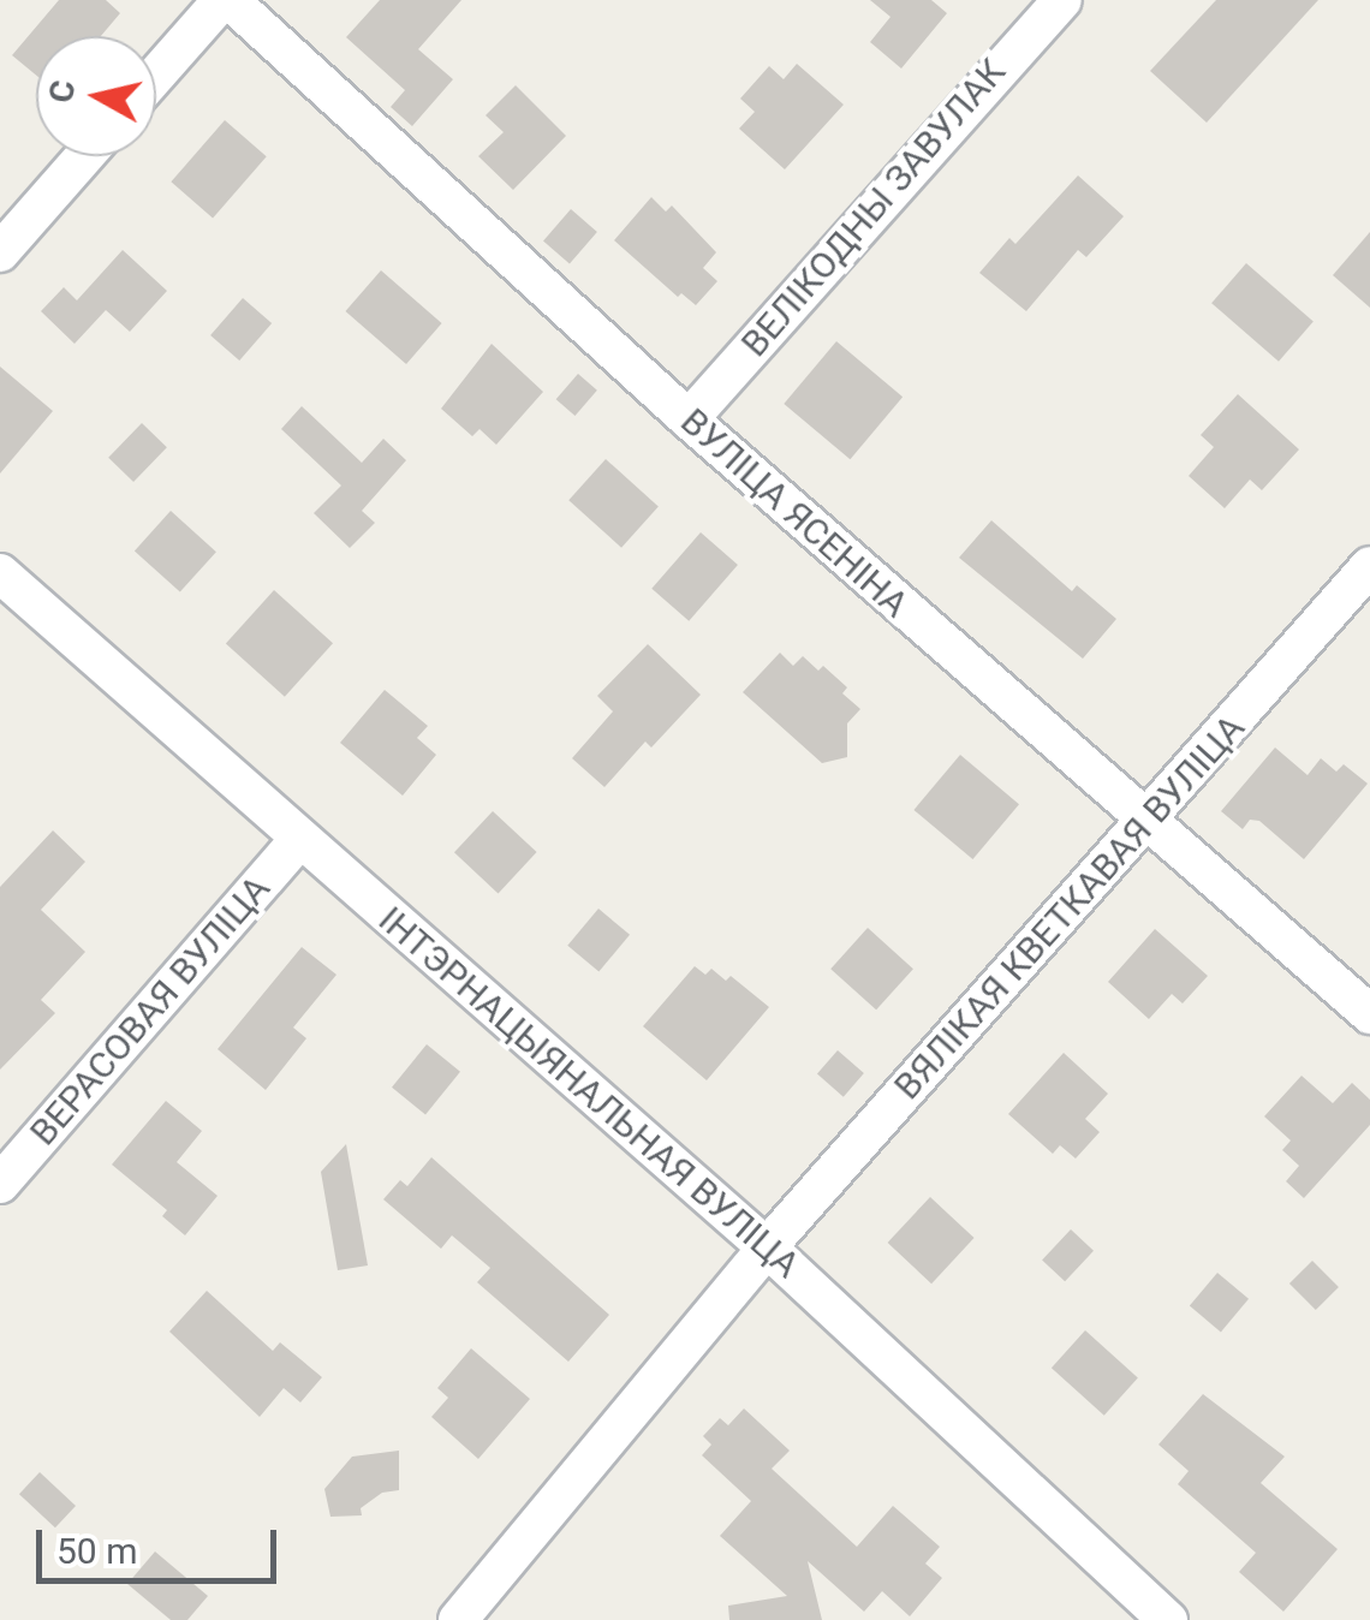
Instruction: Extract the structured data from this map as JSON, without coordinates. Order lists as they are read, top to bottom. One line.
{"streets":{"street":["ВЕЛІКОДНЫ ЗАВУЛАК","ВУЛІЦА ЯСЕНІНА","ВЯЛІКАЯ КВЕТКАВАЯ ВУЛІЦА","ВЕРАСОВАЯ ВУЛІЦА","ІНТЭРНАЦЫЯНАЛЬНАЯ ВУЛІЦА"]},"crossings":[["ВЕЛІКОДНЫ ЗАВУЛАК","ВУЛІЦА ЯСЕНІНА"],["ВУЛІЦА ЯСЕНІНА","ВЯЛІКАЯ КВЕТКАВАЯ ВУЛІЦА"],["ВЯЛІКАЯ КВЕТКАВАЯ ВУЛІЦА","ІНТЭРНАЦЫЯНАЛЬНАЯ ВУЛІЦА"],["ВЕРАСОВАЯ ВУЛІЦА","ІНТЭРНАЦЫЯНАЛЬНАЯ ВУЛІЦА"]],"scale_bar":"50 m","north":"left"}
